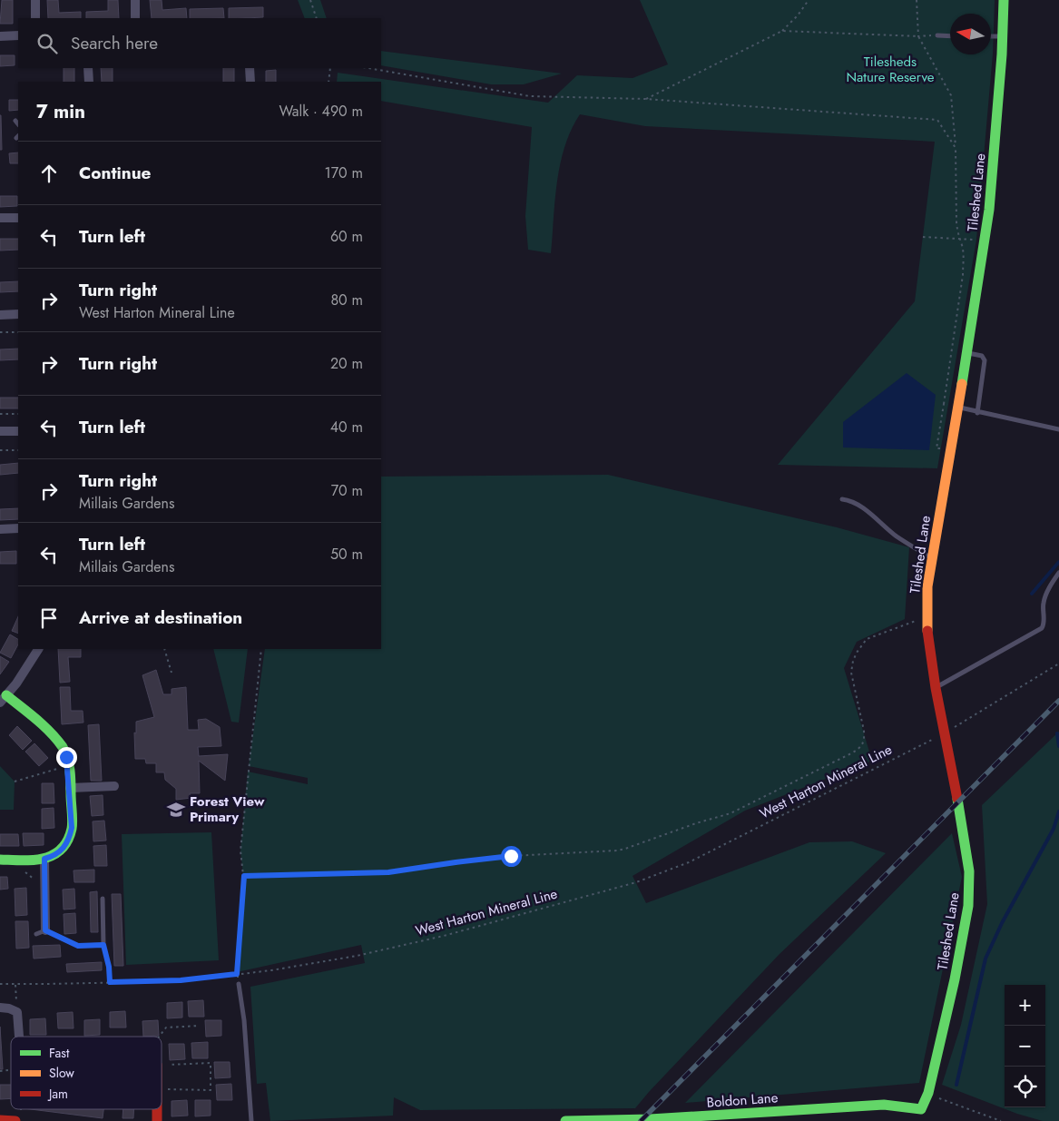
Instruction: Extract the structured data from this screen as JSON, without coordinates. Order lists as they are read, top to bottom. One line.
{"streets":{"street":["Tileshed Lane","Boldon Lane"],"path":["West Harton Mineral Line"]},"crossings":[["Tileshed Lane","West Harton Mineral Line"],["Tileshed Lane","Boldon Lane"]],"parks":["Tilesheds Nature Reserve"],"places":{"school or university":["Forest View Primary"]},"legend":["Fast","Slow","Jam"],"north":"left","page":{"search":"Search here","heading":["7 min","Walk · 490 m"],"list":[["Continue","170 m"],["Turn left","60 m"],["Turn right","West Harton Mineral Line","80 m"],["Turn right","20 m"],["Turn left","40 m"],["Turn right","Millais Gardens","70 m"],["Turn left","Millais Gardens","50 m"],"Arrive at destination"],"map_buttons":["+","−"]}}
